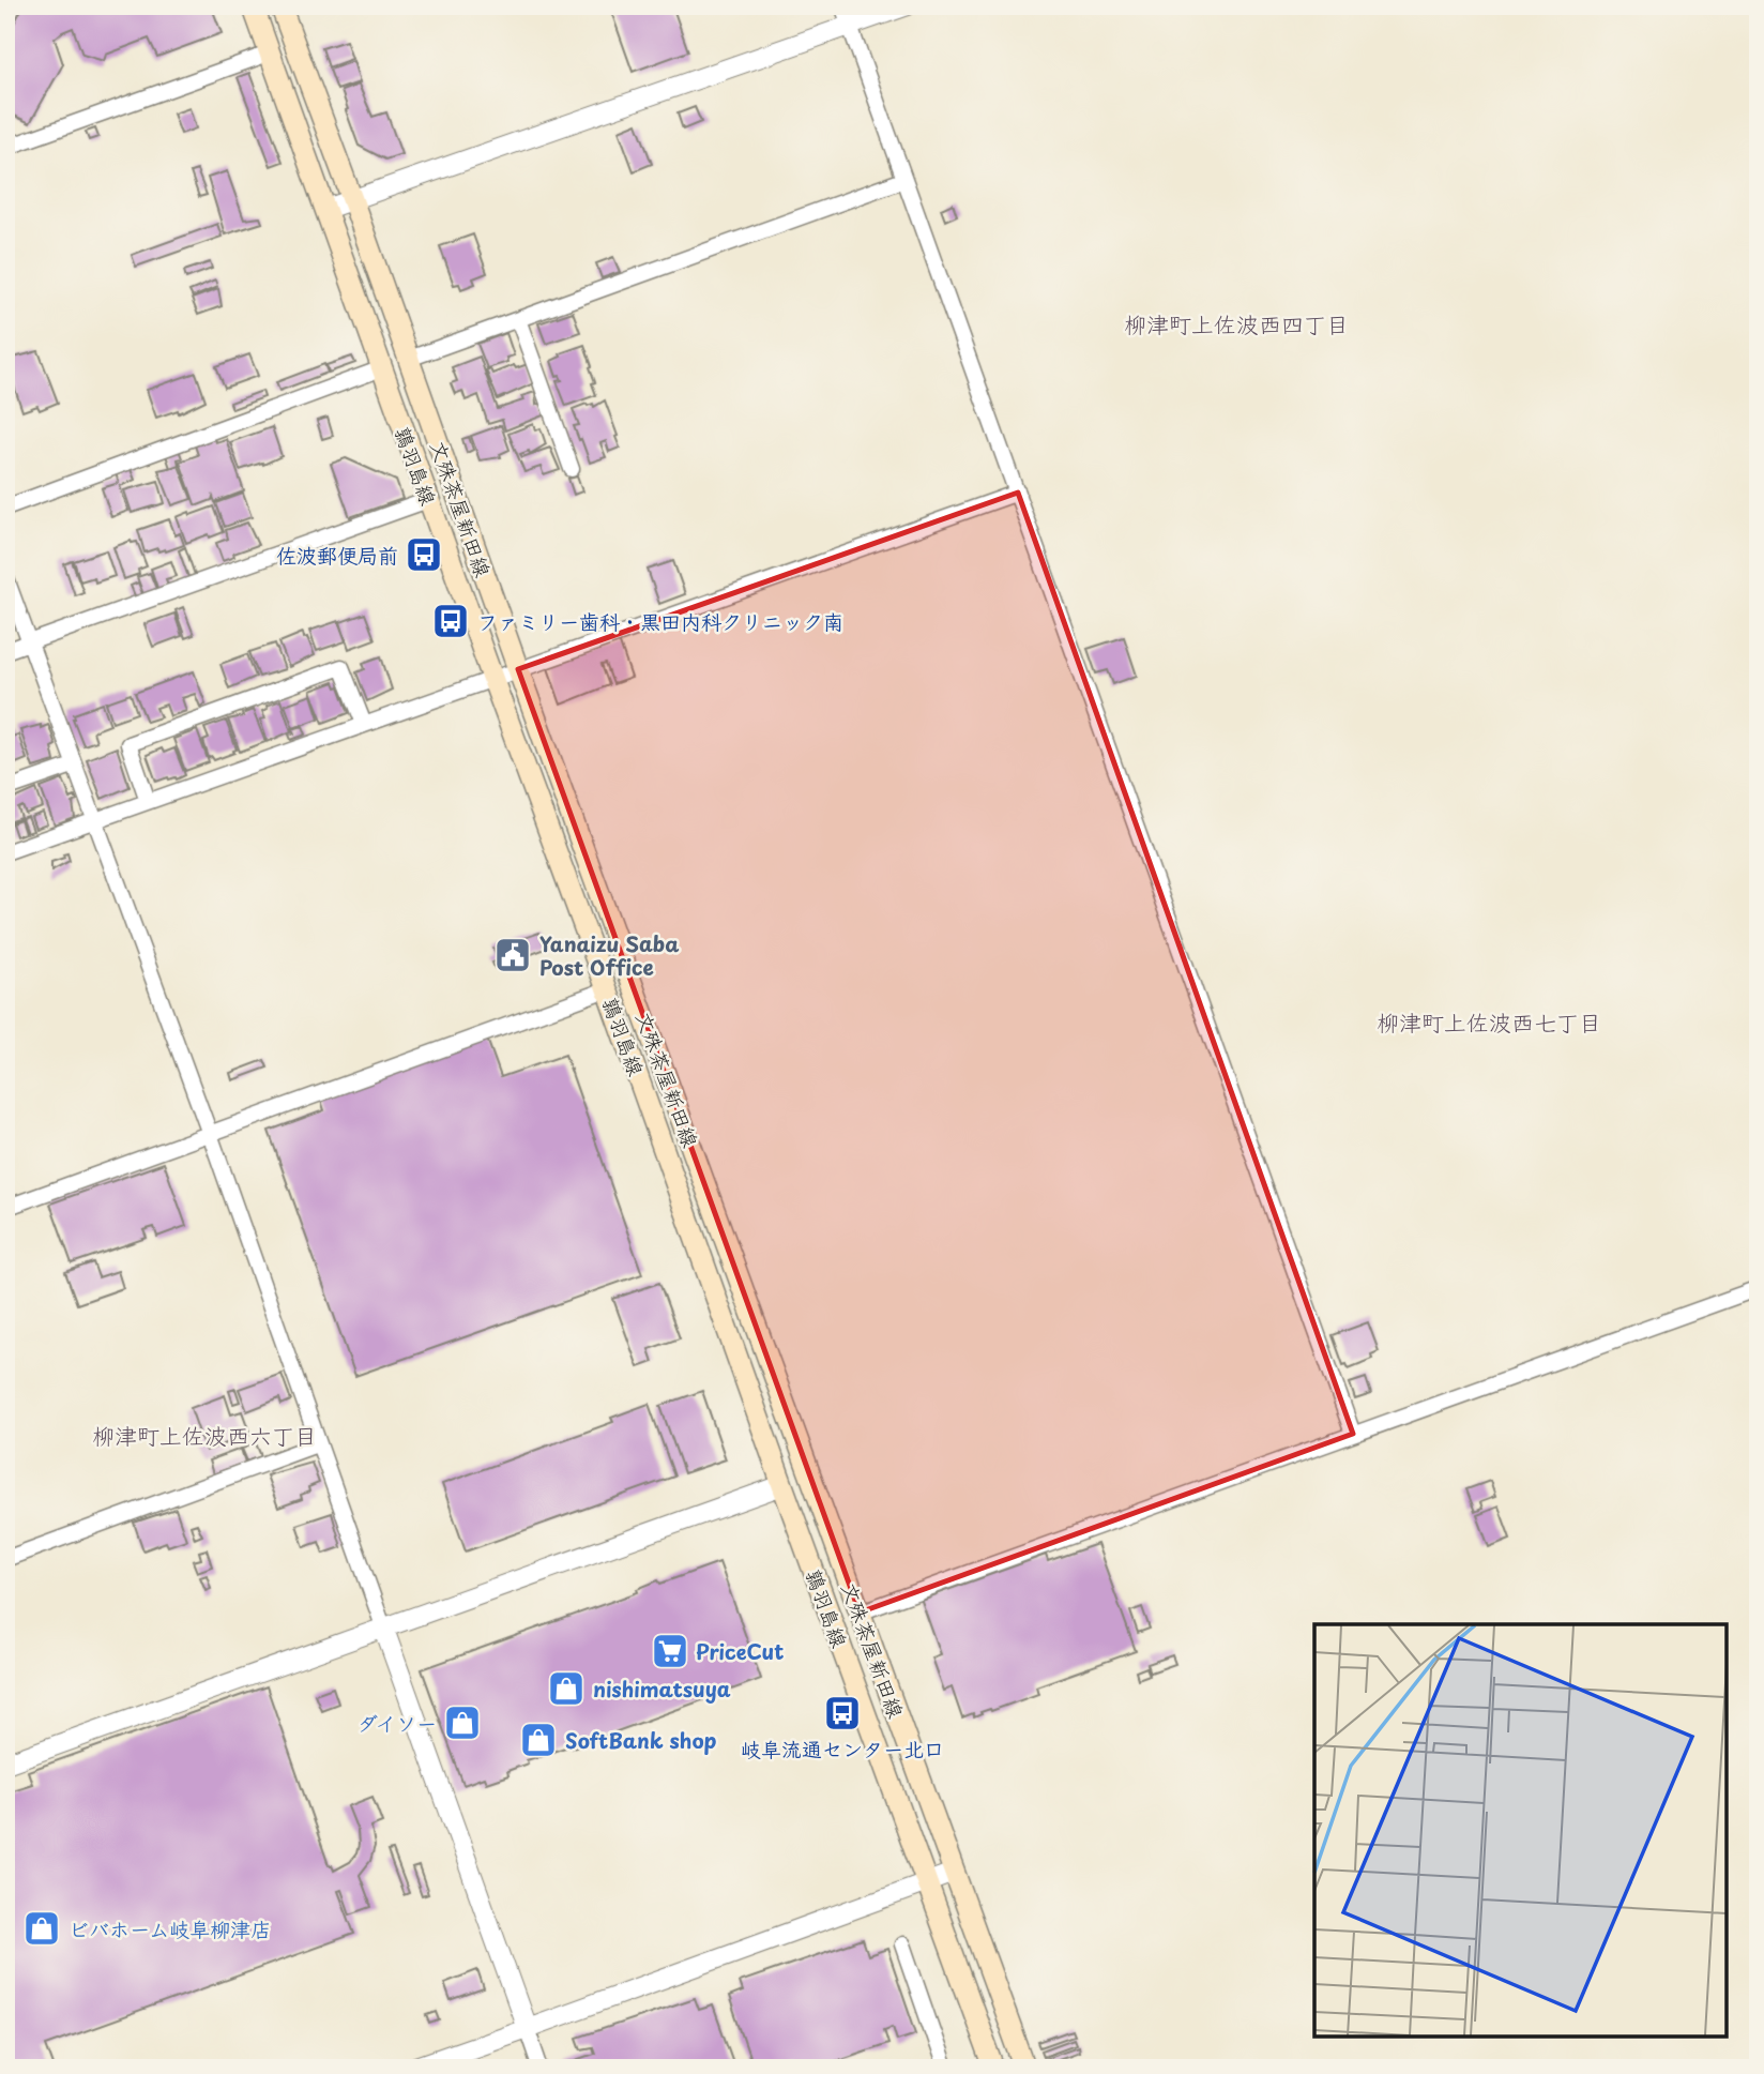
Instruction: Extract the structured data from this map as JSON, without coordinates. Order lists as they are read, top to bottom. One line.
{"streets":{"main road":["鶉羽島線","文殊茶屋新田線"]},"districts":["柳津町上佐波西四丁目","柳津町上佐波西七丁目","柳津町上佐波西六丁目"],"places":{"bus stop":["佐波郵便局前","ファミリー歯科・黒田内科クリニック南","岐阜流通センター北口"],"public building":["Yanaizu Saba Post Office"],"supermarket":["PriceCut"],"shop":["nishimatsuya","ダイソー","SoftBank shop","ビバホーム岐阜柳津店"]}}
